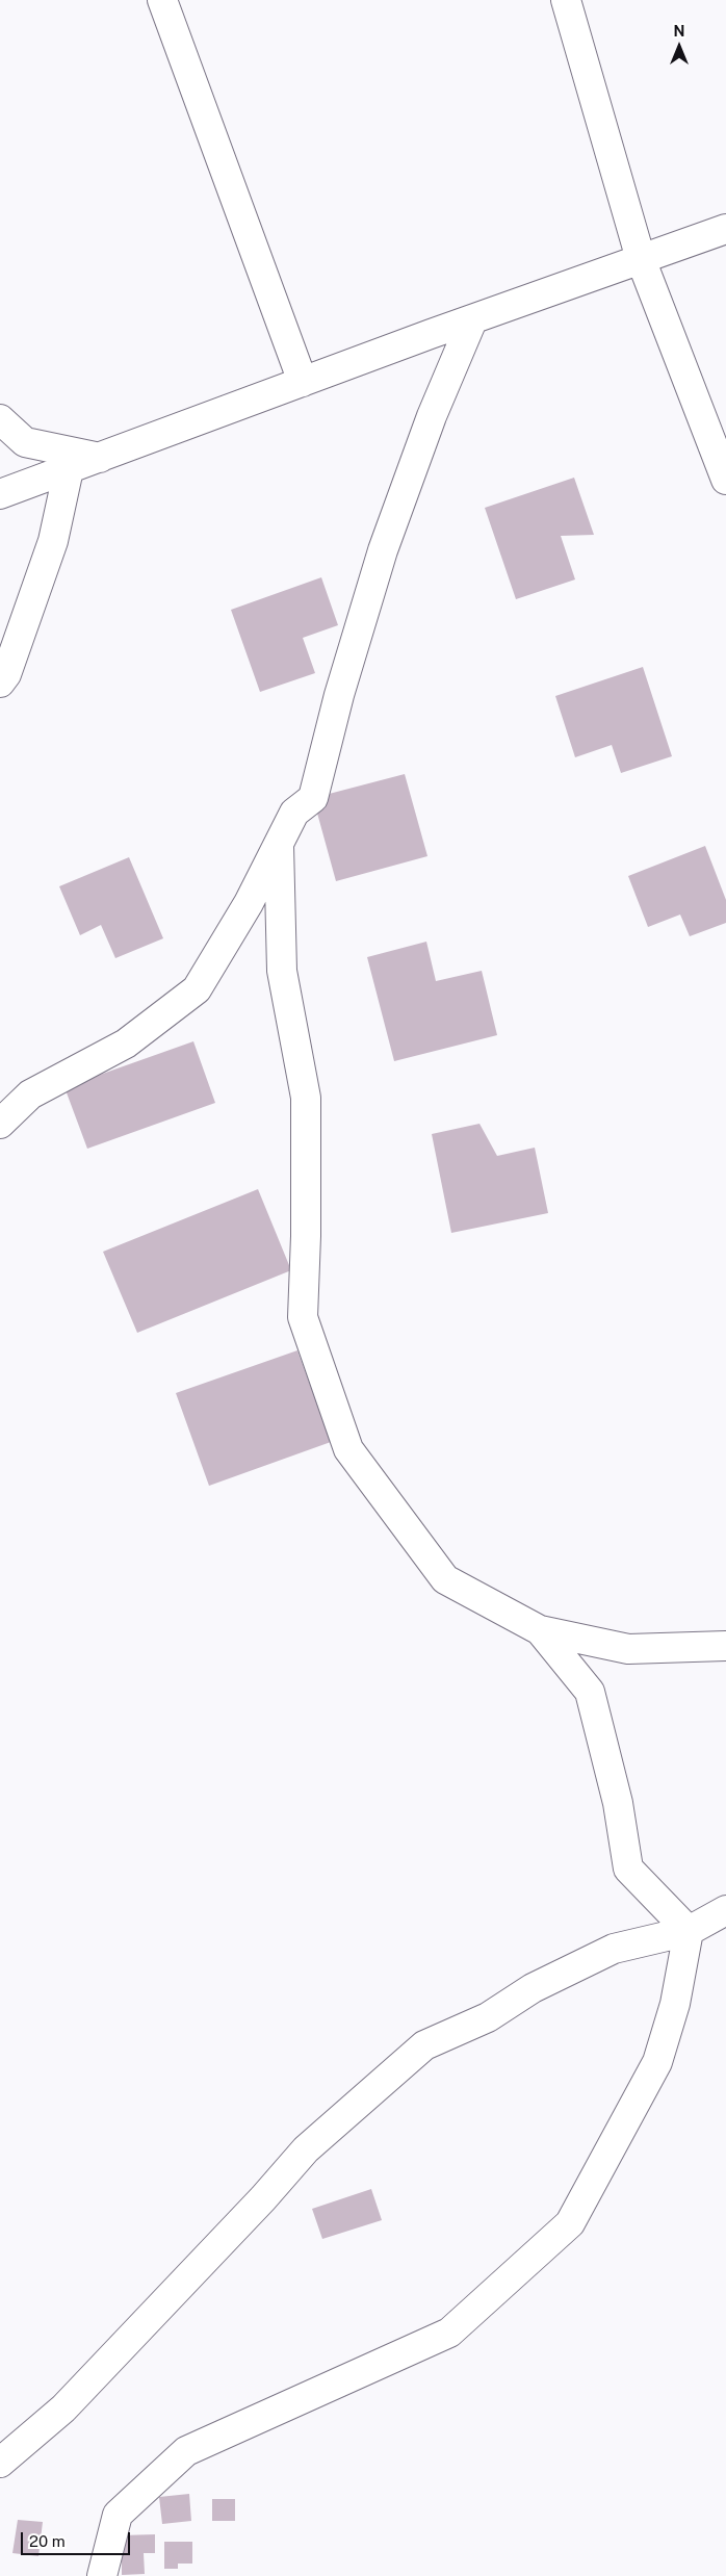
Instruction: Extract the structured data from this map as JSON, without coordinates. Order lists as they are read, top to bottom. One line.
{"scale_bar":"20 m","north":"top"}
